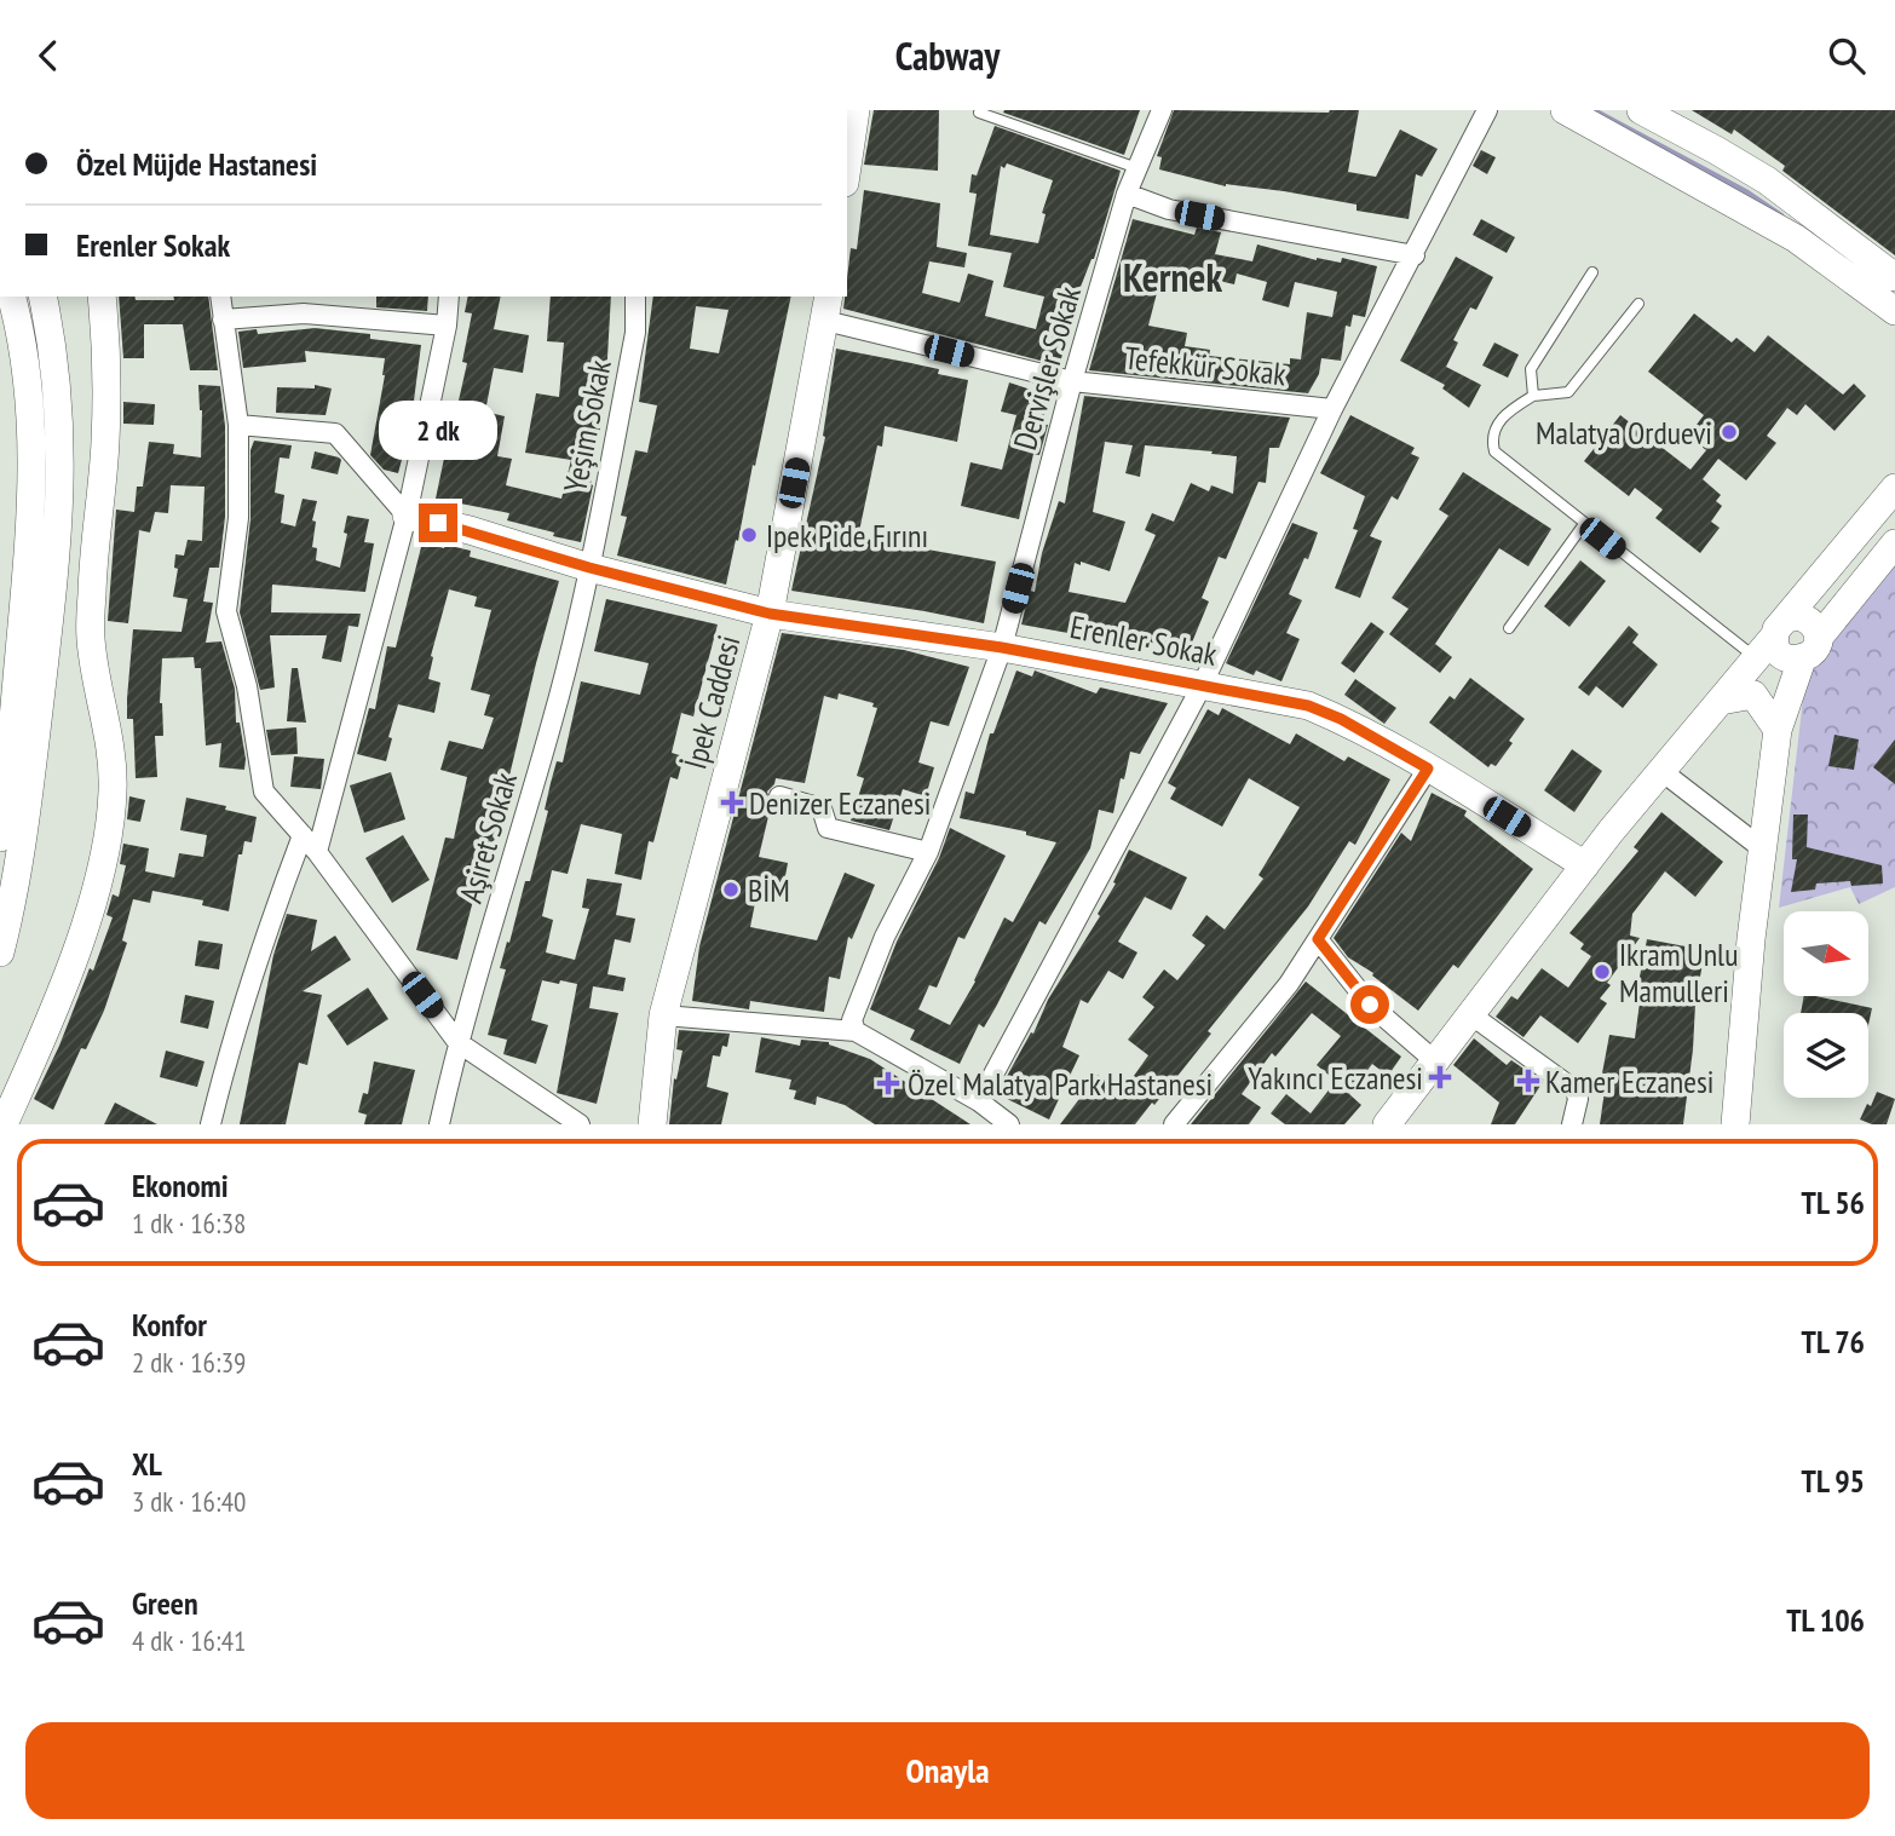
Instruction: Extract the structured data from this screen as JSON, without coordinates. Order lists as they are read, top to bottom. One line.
{"streets":{"main road":["Erenler Sokak","İpek Caddesi"],"street":["Tefekkür Sokak","Dervişler Sokak","Yeşim Sokak","Aşiret Sokak"]},"crossings":[["Tefekkür Sokak","Dervişler Sokak"],["Tefekkür Sokak","İpek Caddesi"],["Dervişler Sokak","Erenler Sokak"],["Yeşim Sokak","Erenler Sokak"],["Yeşim Sokak","Aşiret Sokak"],["Erenler Sokak","İpek Caddesi"],["Erenler Sokak","Aşiret Sokak"]],"districts":["Kernek"],"places":{"other":["Malatya Orduevi","Ipek Pide Fırını","BİM","Ikram Unlu Mamulleri"],"health":["Denizer Eczanesi","Yakıncı Eczanesi","Kamer Eczanesi","Özel Malatya Park Hastanesi"]},"north":"right","page":{"header":"Cabway","banner":["Özel Müjde Hastanesi","Erenler Sokak"],"bubble":"2 dk","list":[{"name":"Ekonomi","note":"1 dk · 16:38","value":"TL 56"},{"name":"Konfor","note":"2 dk · 16:39","value":"TL 76"},{"name":"XL","note":"3 dk · 16:40","value":"TL 95"},{"name":"Green","note":"4 dk · 16:41","value":"TL 106"}],"buttons":"Onayla"}}
